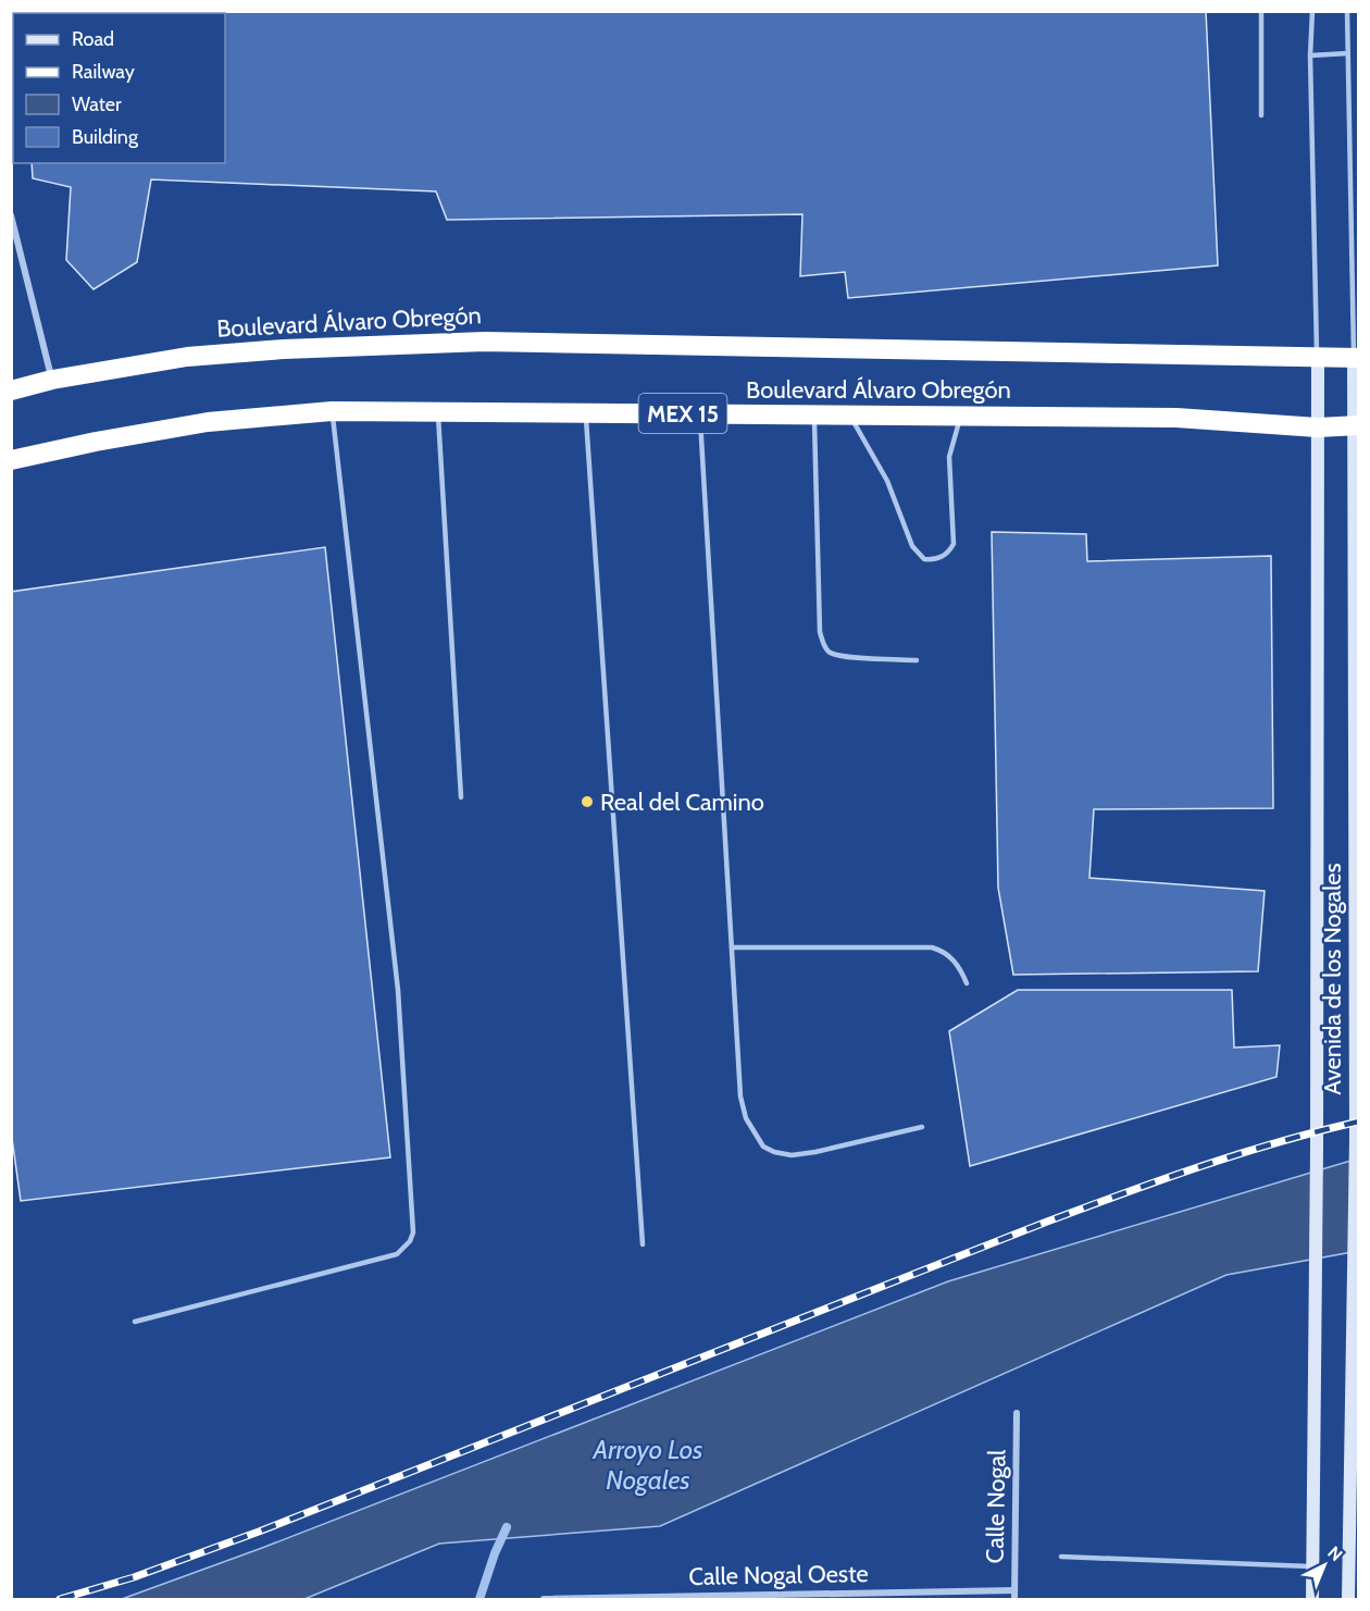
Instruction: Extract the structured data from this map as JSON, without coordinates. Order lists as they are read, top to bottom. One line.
{"streets":{"highway":["Boulevard Álvaro Obregón","MEX 15"],"main road":["Avenida de los Nogales"],"street":["Calle Nogal","Calle Nogal Oeste"]},"crossings":[["Boulevard Álvaro Obregón","Avenida de los Nogales"],["Calle Nogal","Calle Nogal Oeste"]],"water":["Arroyo Los Nogales"],"places":["Real del Camino"],"legend":["Road","Railway","Water","Building"],"north":"top right"}
